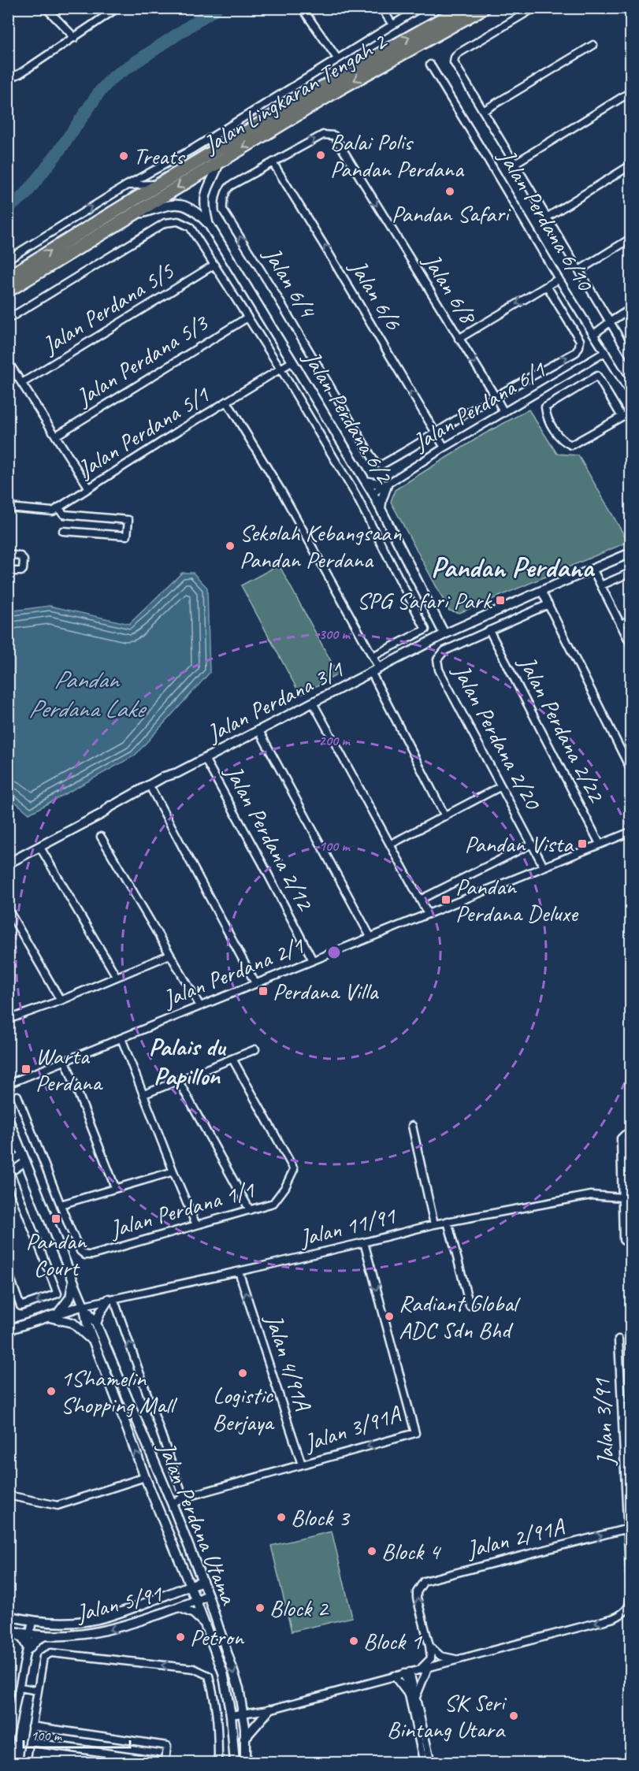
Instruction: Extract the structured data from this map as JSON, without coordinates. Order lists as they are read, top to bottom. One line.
{"streets":{"highway":["Jalan Lingkaran Tengah 2"],"street":["Jalan Perdana 6/10","Jalan 6/4","Jalan 6/8","Jalan 6/6","Jalan Perdana 5/5","Jalan Perdana 5/3","Jalan Perdana 6/1","Jalan Perdana 6/2","Jalan Perdana 5/1","Jalan Perdana 3/1","Jalan Perdana 2/22","Jalan Perdana 2/20","Jalan Perdana 2/12","Jalan Perdana 2/1","Jalan Perdana 1/1","Jalan 11/91","Jalan 4/91A","Jalan 3/91","Jalan 3/91A","Jalan Perdana Utama","Jalan 2/91A","Jalan 5/91"]},"crossings":[["Jalan Lingkaran Tengah 2","Jalan Perdana 6/2"],["Jalan Perdana 6/10","Jalan Perdana 6/1"],["Jalan 6/4","Jalan 6/8"],["Jalan 6/4","Jalan 6/6"],["Jalan 6/8","Jalan Perdana 6/1"],["Jalan 6/6","Jalan Perdana 6/1"],["Jalan Perdana 6/1","Jalan Perdana 6/2"],["Jalan Perdana 6/2","Jalan Perdana 5/1"],["Jalan Perdana 6/2","Jalan Perdana 3/1"],["Jalan Perdana 3/1","Jalan Perdana 2/12"],["Jalan Perdana 2/22","Jalan Perdana 2/20"],["Jalan Perdana 2/22","Jalan Perdana 2/1"],["Jalan Perdana 2/20","Jalan Perdana 2/1"],["Jalan Perdana 2/12","Jalan Perdana 2/1"],["Jalan 11/91","Jalan 4/91A"],["Jalan 11/91","Jalan 3/91A"],["Jalan 11/91","Jalan Perdana Utama"],["Jalan 4/91A","Jalan 3/91A"],["Jalan 3/91","Jalan 2/91A"],["Jalan 3/91A","Jalan Perdana Utama"],["Jalan Perdana Utama","Jalan 5/91"]],"one_way":["Jalan 6/8","Jalan 6/6","Jalan 4/91A","Jalan 2/91A"],"districts":["Pandan Perdana","Palais du Papillon"],"water":["Pandan Perdana Lake"],"places":{"other":["Balai Polis Pandan Perdana","Treats","Pandan Safari","Sekolah Kebangsaan Pandan Perdana","Radiant Global ADC Sdn Bhd","Logistic Berjaya","1Shamelin Shopping Mall","Block 3","Block 4","Block 2","Petron","Block 1","SK Seri Bintang Utara"],"transit":["SPG Safari Park","Pandan Vista","Pandan Perdana Deluxe","Perdana Villa","Warta Perdana","Pandan Court"]},"scale_bar":"100 m","rings":["300 m","200 m","100 m"]}
